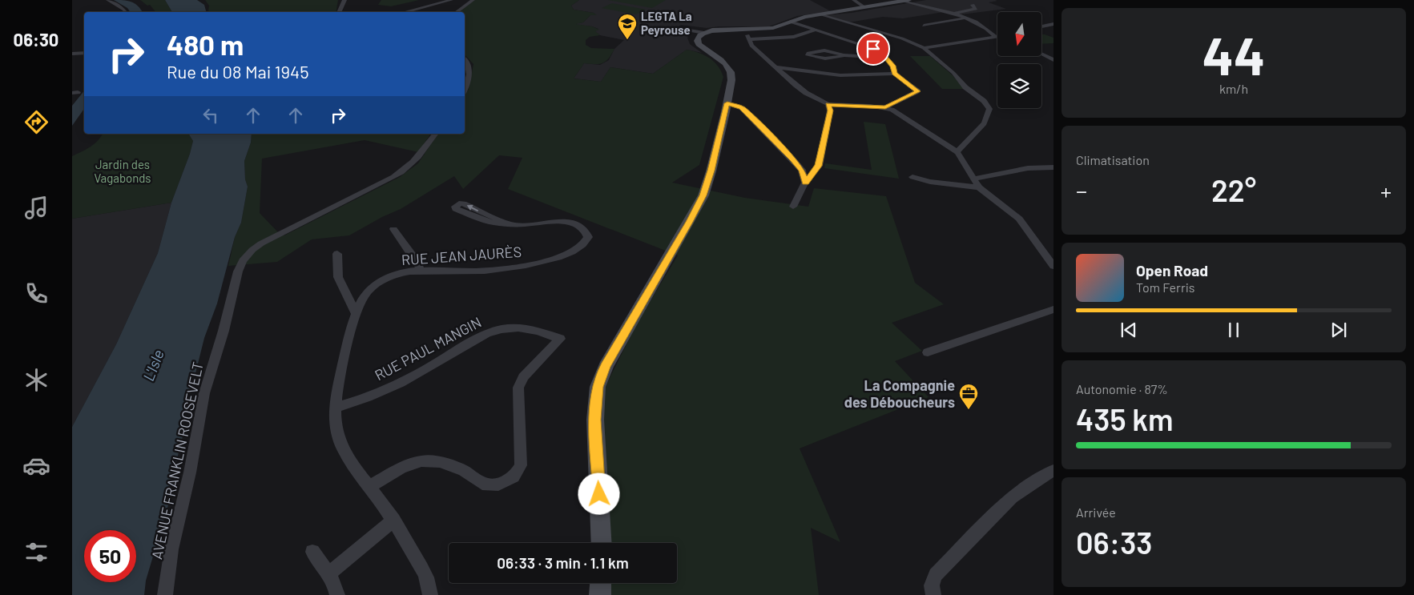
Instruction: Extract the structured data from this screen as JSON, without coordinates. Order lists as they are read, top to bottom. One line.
{"streets":{"street":["RUE JEAN JAURÈS","RUE PAUL MANGIN","AVENUE FRANKLIN ROOSEVELT"]},"crossings":[["RUE JEAN JAURÈS","RUE PAUL MANGIN"]],"water":["L'Isle"],"parks":["Jardin des Vagabonds"],"places":{"school or university":["LEGTA La Peyrouse"],"office":["La Compagnie des Déboucheurs"]},"north":"bottom","page":{"tabs":"06:30","tile":[["44","km/h"],"Climatisation",["Autonomie · 87%","435 km"],["Arrivée","06:33"]],"turn":["480 m","Rue du 08 Mai 1945"],"heat":["−","22°","+"],"song":["Open Road","Tom Ferris"],"limit":"50","trip":"06:33 · 3 min · 1.1 km"}}
